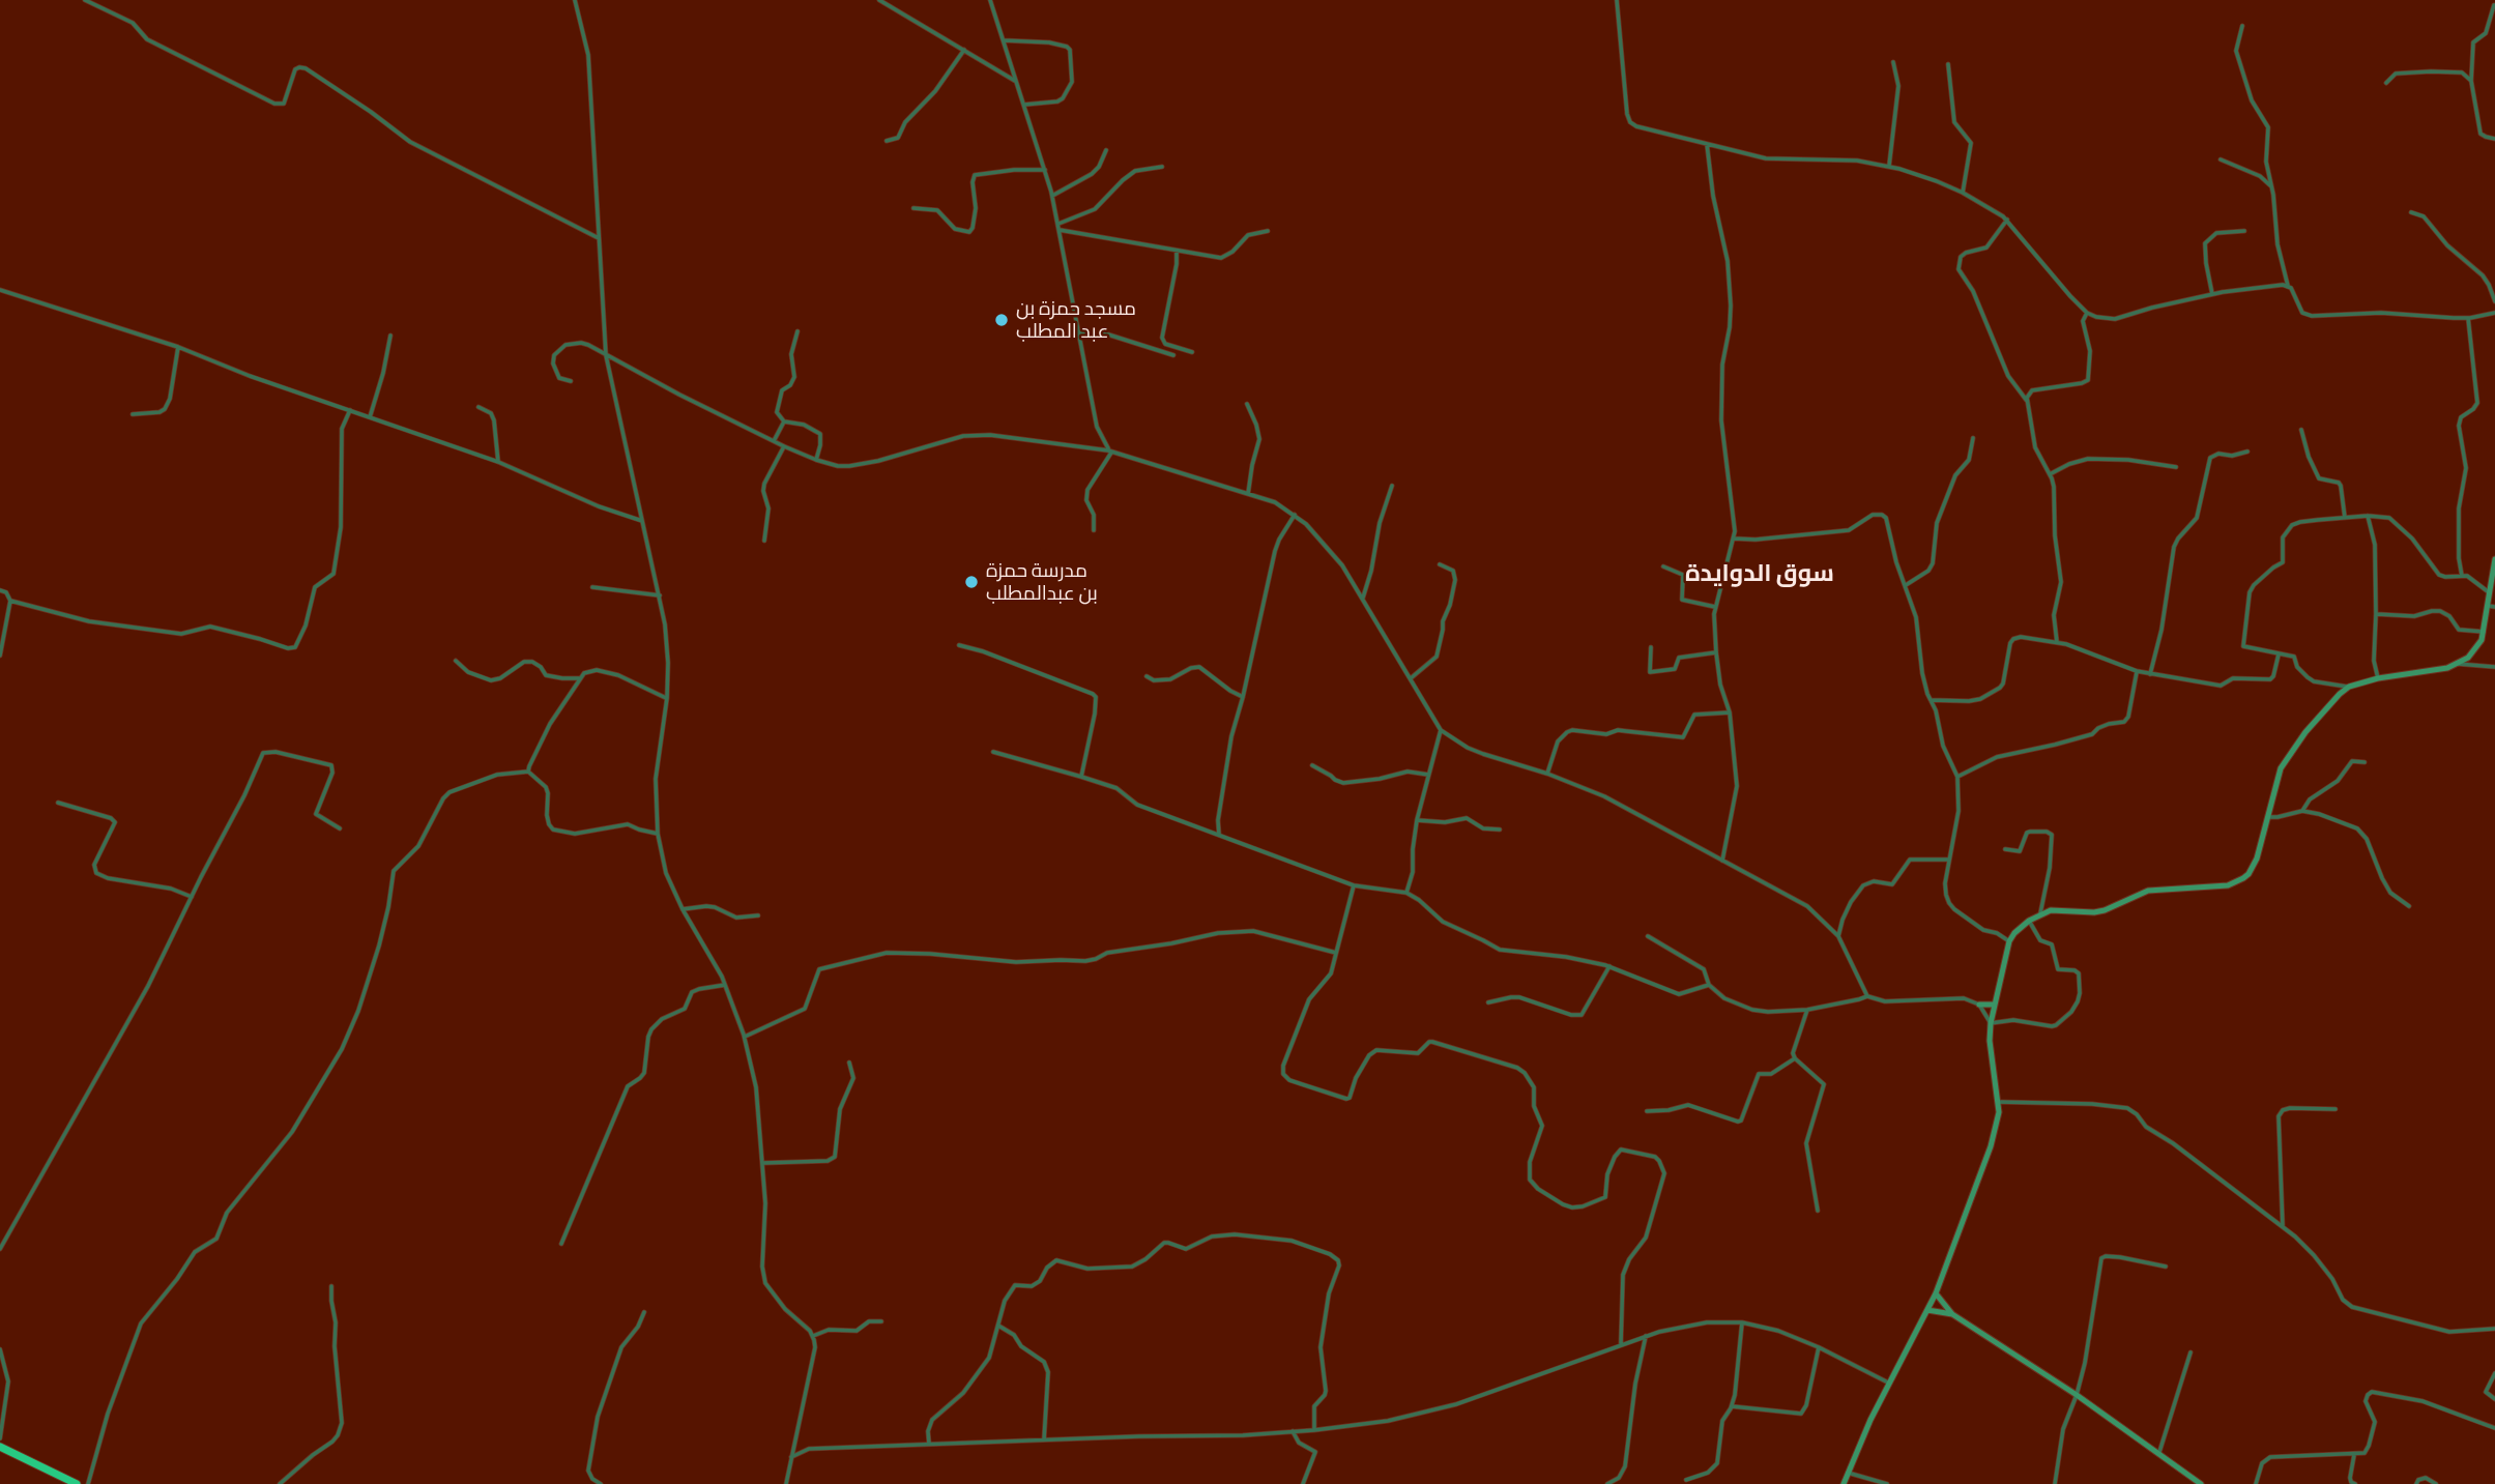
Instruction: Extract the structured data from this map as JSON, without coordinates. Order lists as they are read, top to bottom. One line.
{"districts":["سوق الدوايدة"],"places":["مسجد حمزة بن عبد المطلب","مدرسة حمزة بن عبدالمطلب"]}
